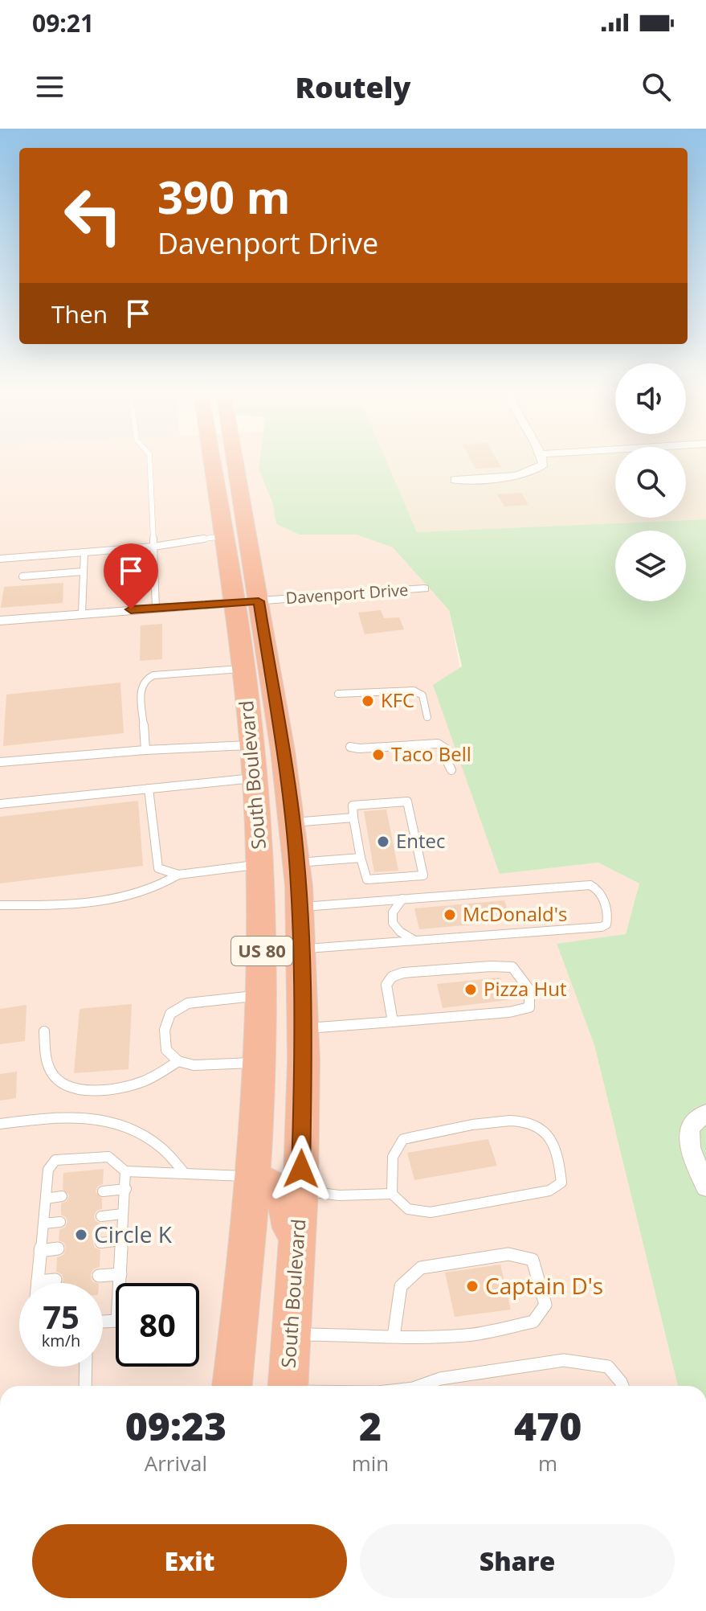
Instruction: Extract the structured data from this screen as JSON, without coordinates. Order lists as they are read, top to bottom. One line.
{"streets":{"highway":["South Boulevard","US 80"],"street":["Davenport Drive"]},"crossings":[["Davenport Drive","South Boulevard"]],"places":["KFC","Taco Bell","Entec","McDonald's","Pizza Hut","Circle K","Captain D's"],"page":{"status":"09:21","header":"Routely","turn":["390 m","Davenport Drive"],"then":"Then","speed":"75 km/h","limit":"80","eta":["09:23","Arrival","2","min","470","m"],"buttons":["Exit","Share"]}}
